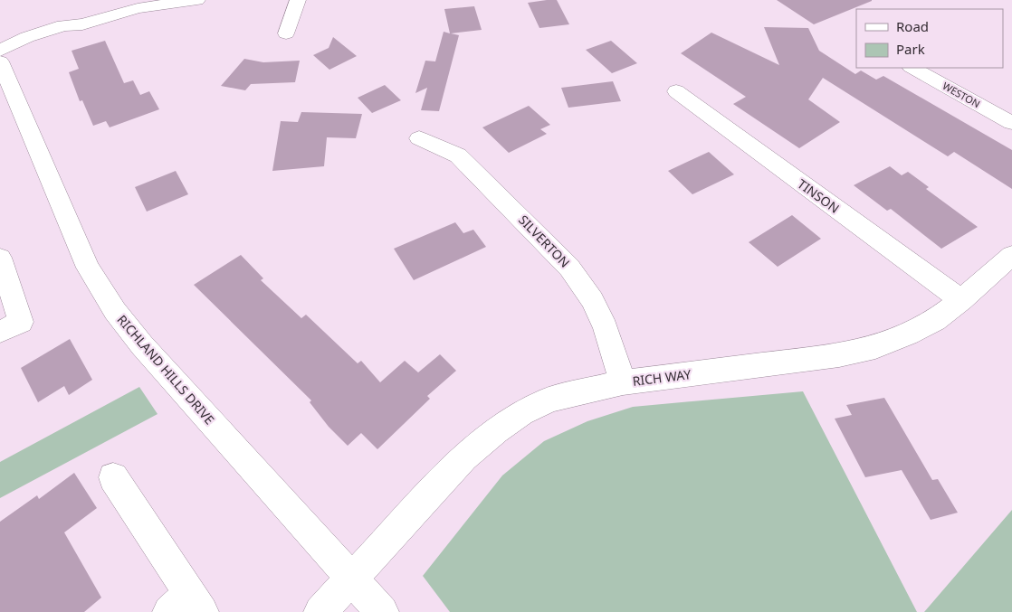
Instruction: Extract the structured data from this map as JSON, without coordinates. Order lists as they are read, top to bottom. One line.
{"streets":{"street":["WESTON","TINSON","SILVERTON","RICHLAND HILLS DRIVE","RICH WAY"]},"crossings":[["TINSON","RICH WAY"],["SILVERTON","RICH WAY"],["RICHLAND HILLS DRIVE","RICH WAY"]],"legend":["Road","Park"]}
